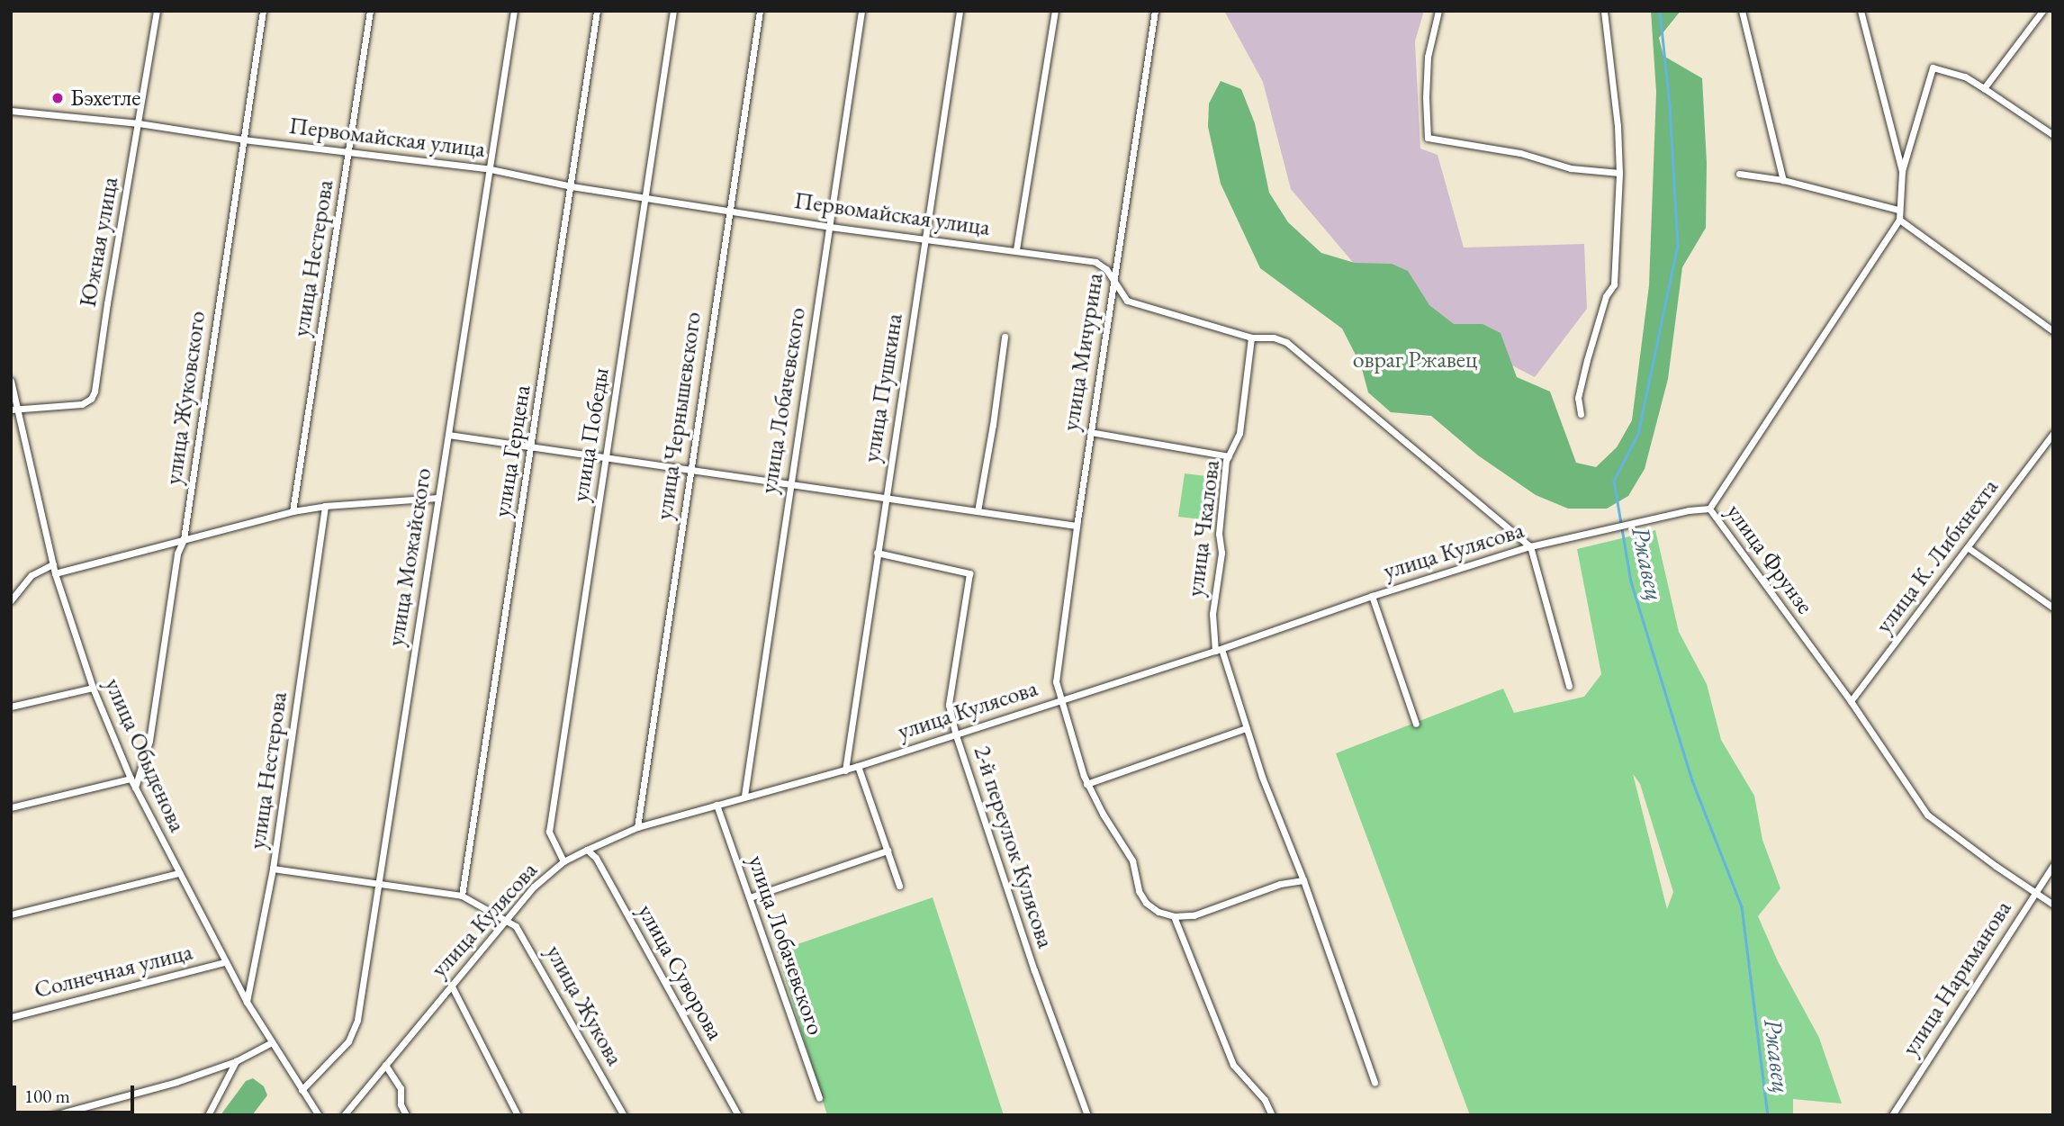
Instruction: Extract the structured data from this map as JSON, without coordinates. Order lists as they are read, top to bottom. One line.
{"streets":{"street":["Первомайская улица","Южная улица","улица Нестерова","улица Мичурина","улица Пушкина","улица Жуковского","улица Лобачевского","улица Чернышевского","улица Победы","улица Герцена","улица Чкалова","улица Кулясова","улица К. Либкнехта","улица Можайского","улица Фрунзе","улица Обыденова","2-й переулок Кулясова","Солнечная улица","улица Суворова","улица Нариманова","улица Жукова"]},"crossings":[["Первомайская улица","Южная улица"],["Первомайская улица","улица Нестерова"],["Первомайская улица","улица Мичурина"],["Первомайская улица","улица Пушкина"],["Первомайская улица","улица Жуковского"],["Первомайская улица","улица Лобачевского"],["Первомайская улица","улица Чернышевского"],["Первомайская улица","улица Победы"],["Первомайская улица","улица Герцена"],["Первомайская улица","улица Чкалова"],["Первомайская улица","улица Кулясова"],["Первомайская улица","улица Можайского"],["Южная улица","улица Обыденова"],["улица Нестерова","улица Обыденова"],["улица Мичурина","улица Кулясова"],["улица Пушкина","улица Кулясова"],["улица Пушкина","2-й переулок Кулясова"],["улица Жуковского","улица Обыденова"],["улица Лобачевского","улица Кулясова"],["улица Чернышевского","улица Кулясова"],["улица Победы","улица Кулясова"],["улица Герцена","улица Жукова"],["улица Чкалова","улица Кулясова"],["улица Кулясова","улица Фрунзе"],["улица Кулясова","2-й переулок Кулясова"],["улица Кулясова","улица Суворова"],["улица Кулясова","улица Жукова"],["улица К. Либкнехта","улица Фрунзе"],["улица Можайского","улица Обыденова"],["улица Фрунзе","улица Нариманова"],["улица Обыденова","Солнечная улица"]],"water":["Ржавец"],"parks":["овраг Ржавец"],"places":["Бэхетле"],"scale_bar":"100 m"}
